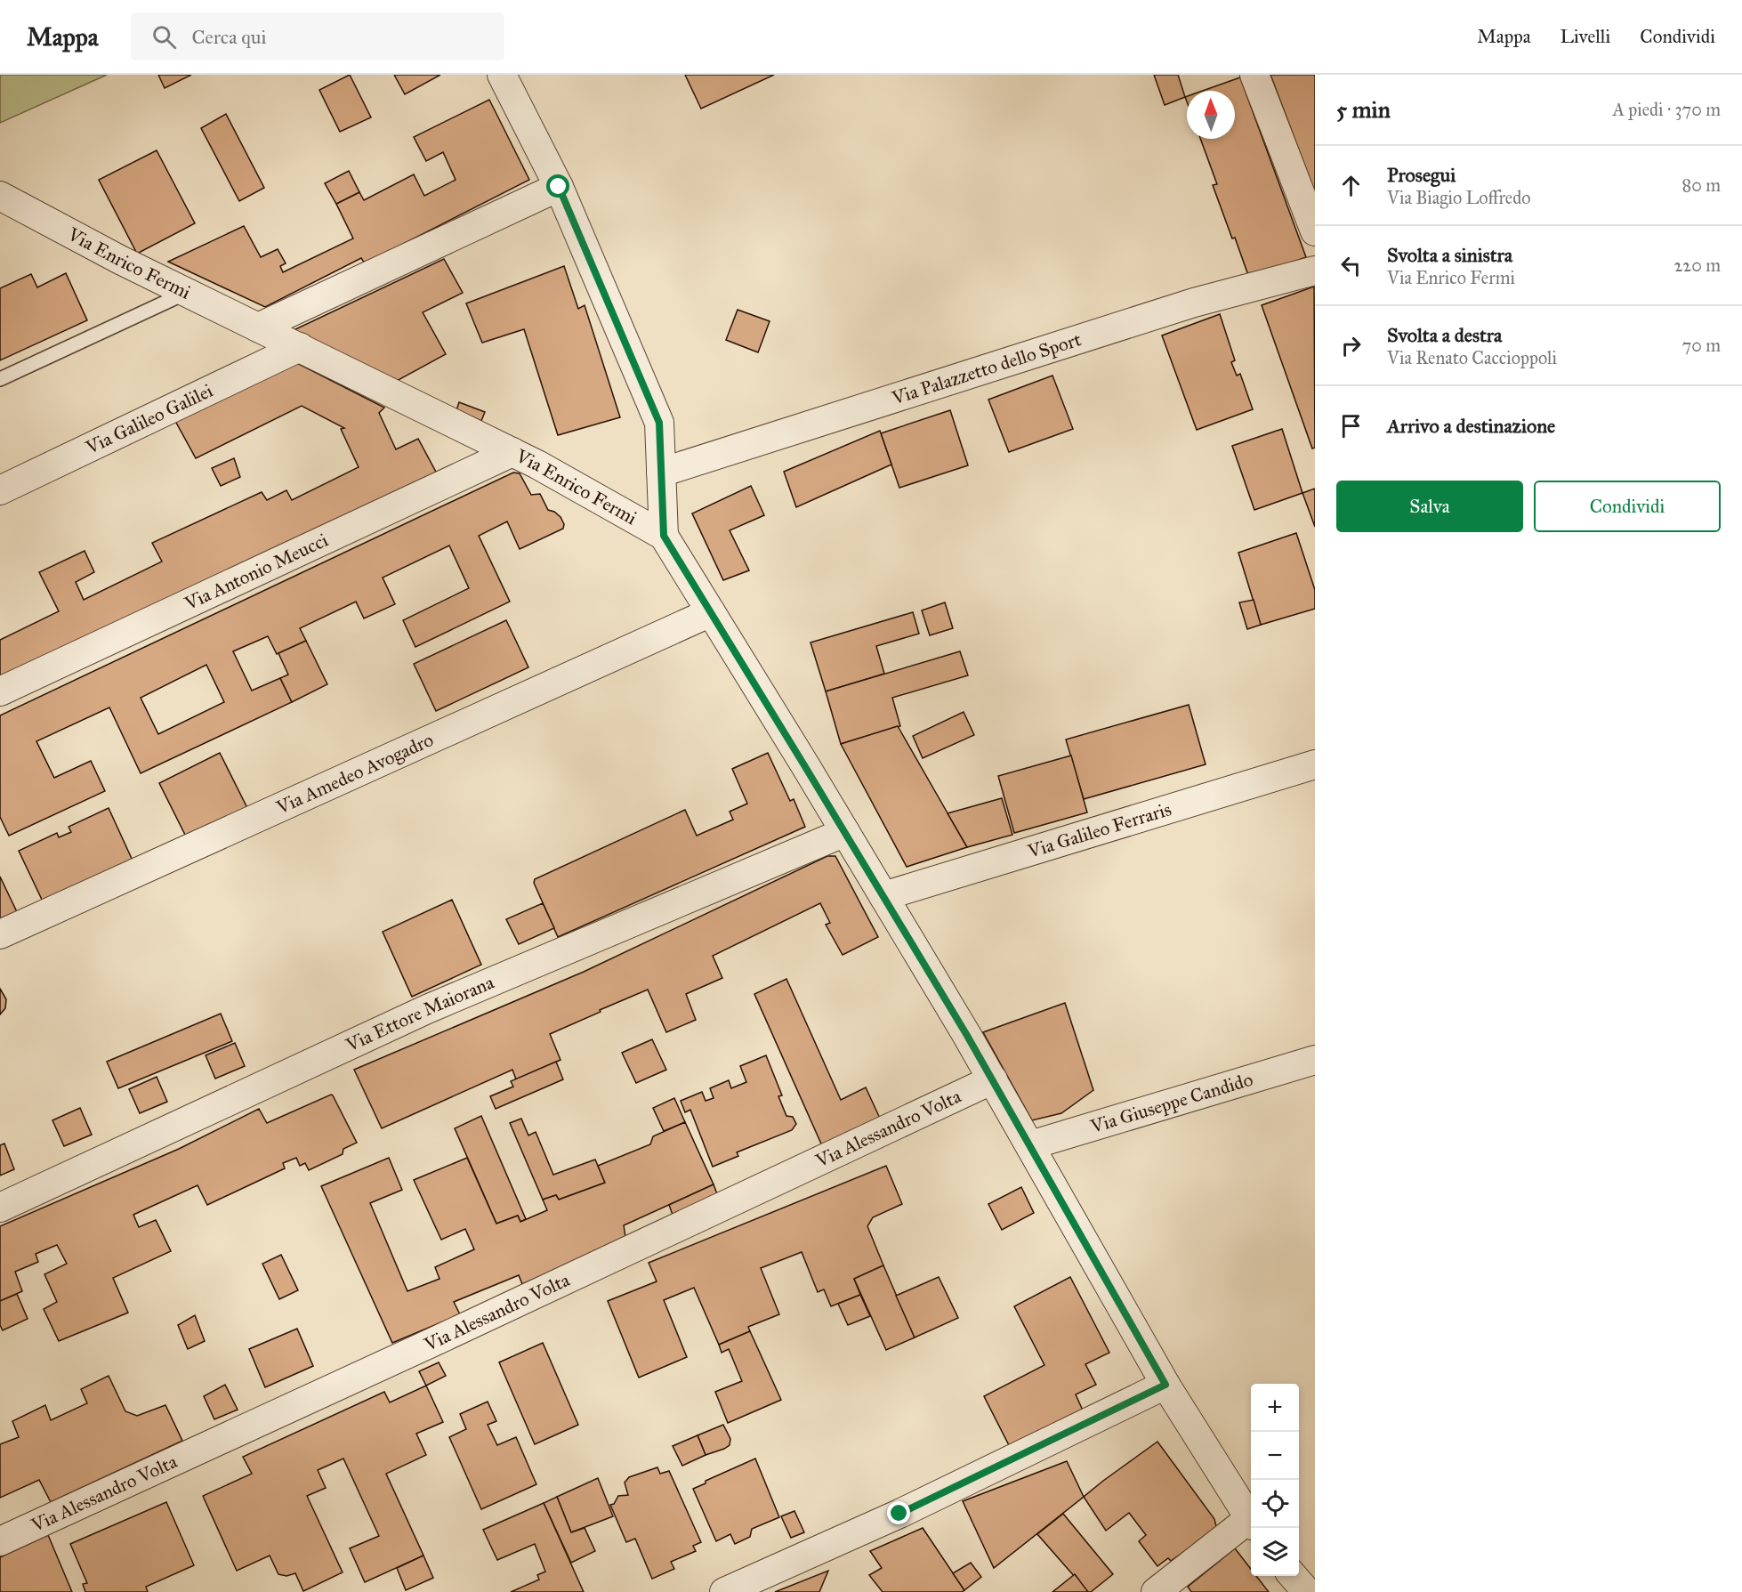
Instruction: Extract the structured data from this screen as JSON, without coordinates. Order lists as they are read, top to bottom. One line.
{"streets":{"street":["Via Enrico Fermi","Via Palazzetto dello Sport","Via Galileo Galilei","Via Antonio Meucci","Via Amedeo Avogadro","Via Galileo Ferraris","Via Ettore Maiorana","Via Giuseppe Candido","Via Alessandro Volta"]},"crossings":[["Via Enrico Fermi","Via Galileo Galilei"],["Via Enrico Fermi","Via Antonio Meucci"],["Via Enrico Fermi","Via Amedeo Avogadro"],["Via Enrico Fermi","Via Galileo Ferraris"],["Via Enrico Fermi","Via Ettore Maiorana"],["Via Enrico Fermi","Via Giuseppe Candido"],["Via Enrico Fermi","Via Alessandro Volta"]],"north":"top","page":{"header":"Mappa","search":"Cerca qui","nav":["Mappa","Livelli","Condividi"],"heading":["5 min","A piedi · 370 m"],"list":[["Prosegui","Via Biagio Loffredo","80 m"],["Svolta a sinistra","Via Enrico Fermi","220 m"],["Svolta a destra","Via Renato Caccioppoli","70 m"],"Arrivo a destinazione"],"buttons":["Salva","Condividi"],"map_buttons":["+","−"]}}
